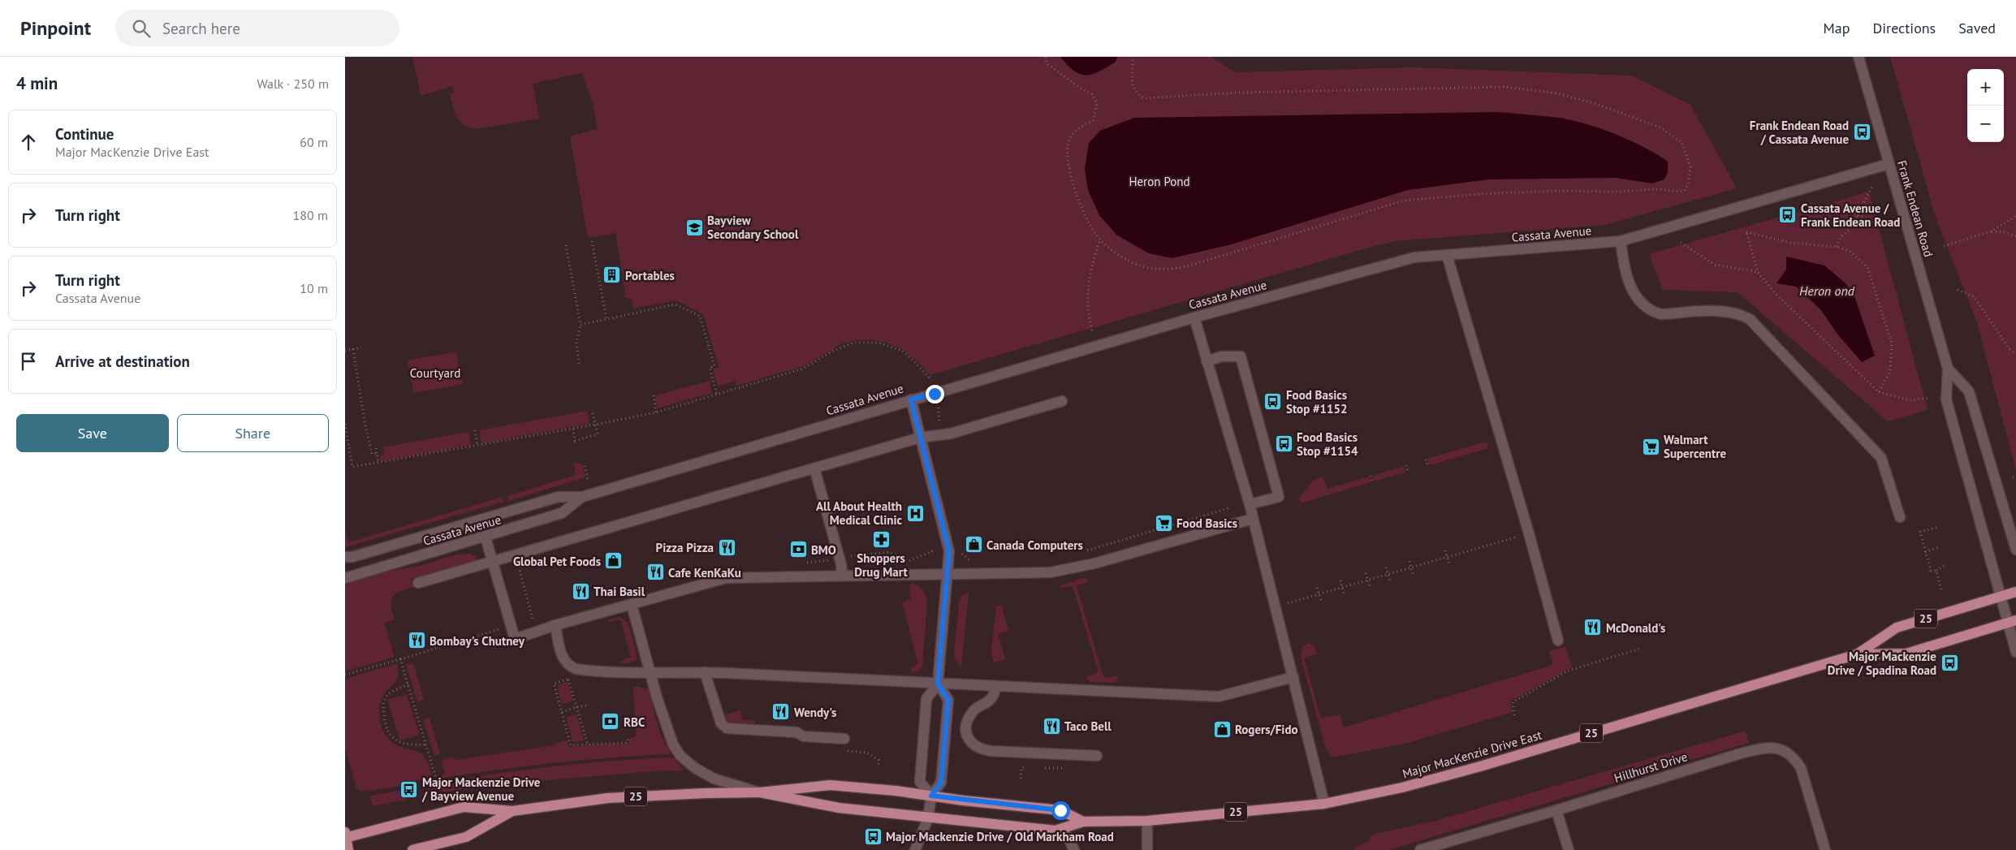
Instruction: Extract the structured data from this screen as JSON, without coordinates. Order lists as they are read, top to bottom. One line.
{"streets":{"main road":["25","Major MacKenzie Drive East"],"street":["Frank Endean Road","Cassata Avenue","Hillhurst Drive"]},"crossings":[["Frank Endean Road","Cassata Avenue"],["Frank Endean Road","Major MacKenzie Drive East"]],"water":["Heron ond"],"parks":["Heron Pond","Courtyard"],"places":{"bus stop":["Frank Endean Road / Cassata Avenue","Cassata Avenue / Frank Endean Road","Food Basics Stop #1152","Food Basics Stop #1154","Major Mackenzie Drive / Spadina Road","Major Mackenzie Drive / Bayview Avenue","Major Mackenzie Drive / Old Markham Road"],"school or university":["Bayview Secondary School"],"building":["Portables"],"supermarket":["Walmart Supercentre","Food Basics"],"hospital":["All About Health Medical Clinic"],"pharmacy":["Shoppers Drug Mart"],"shop":["Canada Computers","Global Pet Foods","Rogers/Fido"],"restaurant":["Pizza Pizza","Cafe KenKaKu","Thai Basil","McDonald's","Bombay's Chutney","Wendy's","Taco Bell"],"bank":["BMO","RBC"]},"page":{"header":"Pinpoint","search":"Search here","nav":["Map","Directions","Saved"],"heading":["4 min","Walk · 250 m"],"map_buttons":["+","−"],"list":[["Continue","Major MacKenzie Drive East","60 m"],["Turn right","180 m"],["Turn right","Cassata Avenue","10 m"],"Arrive at destination"],"buttons":["Save","Share"]}}
